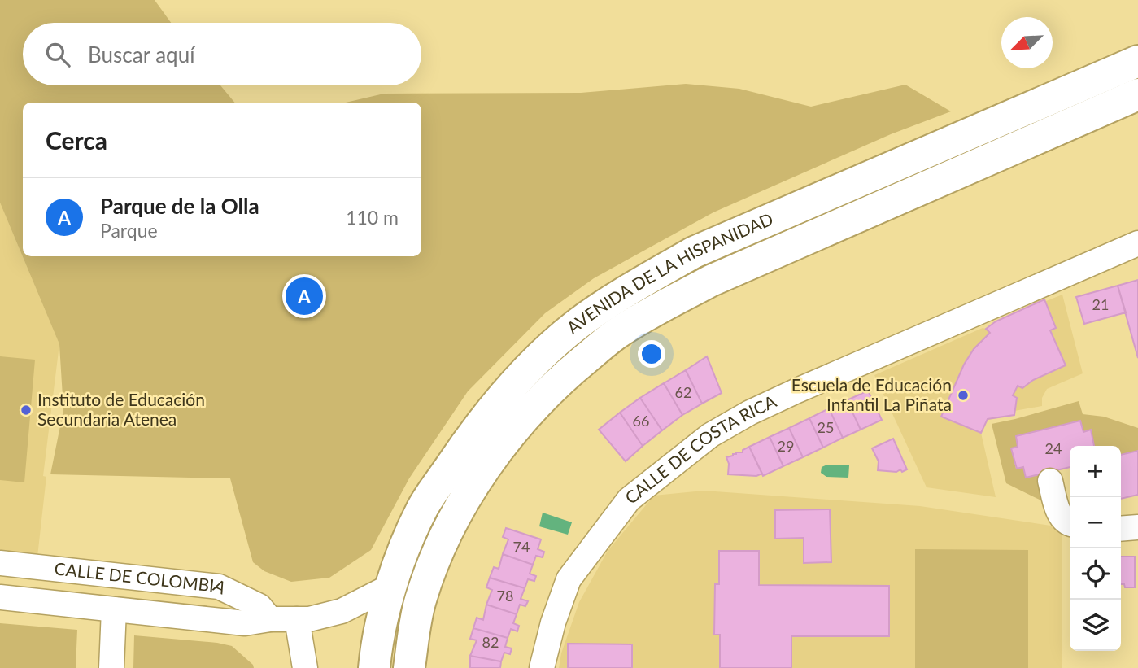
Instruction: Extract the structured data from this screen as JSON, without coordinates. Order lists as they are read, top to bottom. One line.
{"streets":{"main road":["AVENIDA DE LA HISPANIDAD"],"street":["CALLE DE COSTA RICA","CALLE DE COLOMBIA"]},"crossings":[["AVENIDA DE LA HISPANIDAD","CALLE DE COLOMBIA"]],"places":["Escuela de Educación Infantil La Piñata","Instituto de Educación Secundaria Atenea"],"house_numbers":["21","62","66","25","29","24","74","78","82"],"north":"bottom left","page":{"search":"Buscar aquí","heading":"Cerca","list":[{"mark":"A","name":"Parque de la Olla","note":"Parque","value":"110 m"}],"pins":"A","map_buttons":["+","−"]}}
